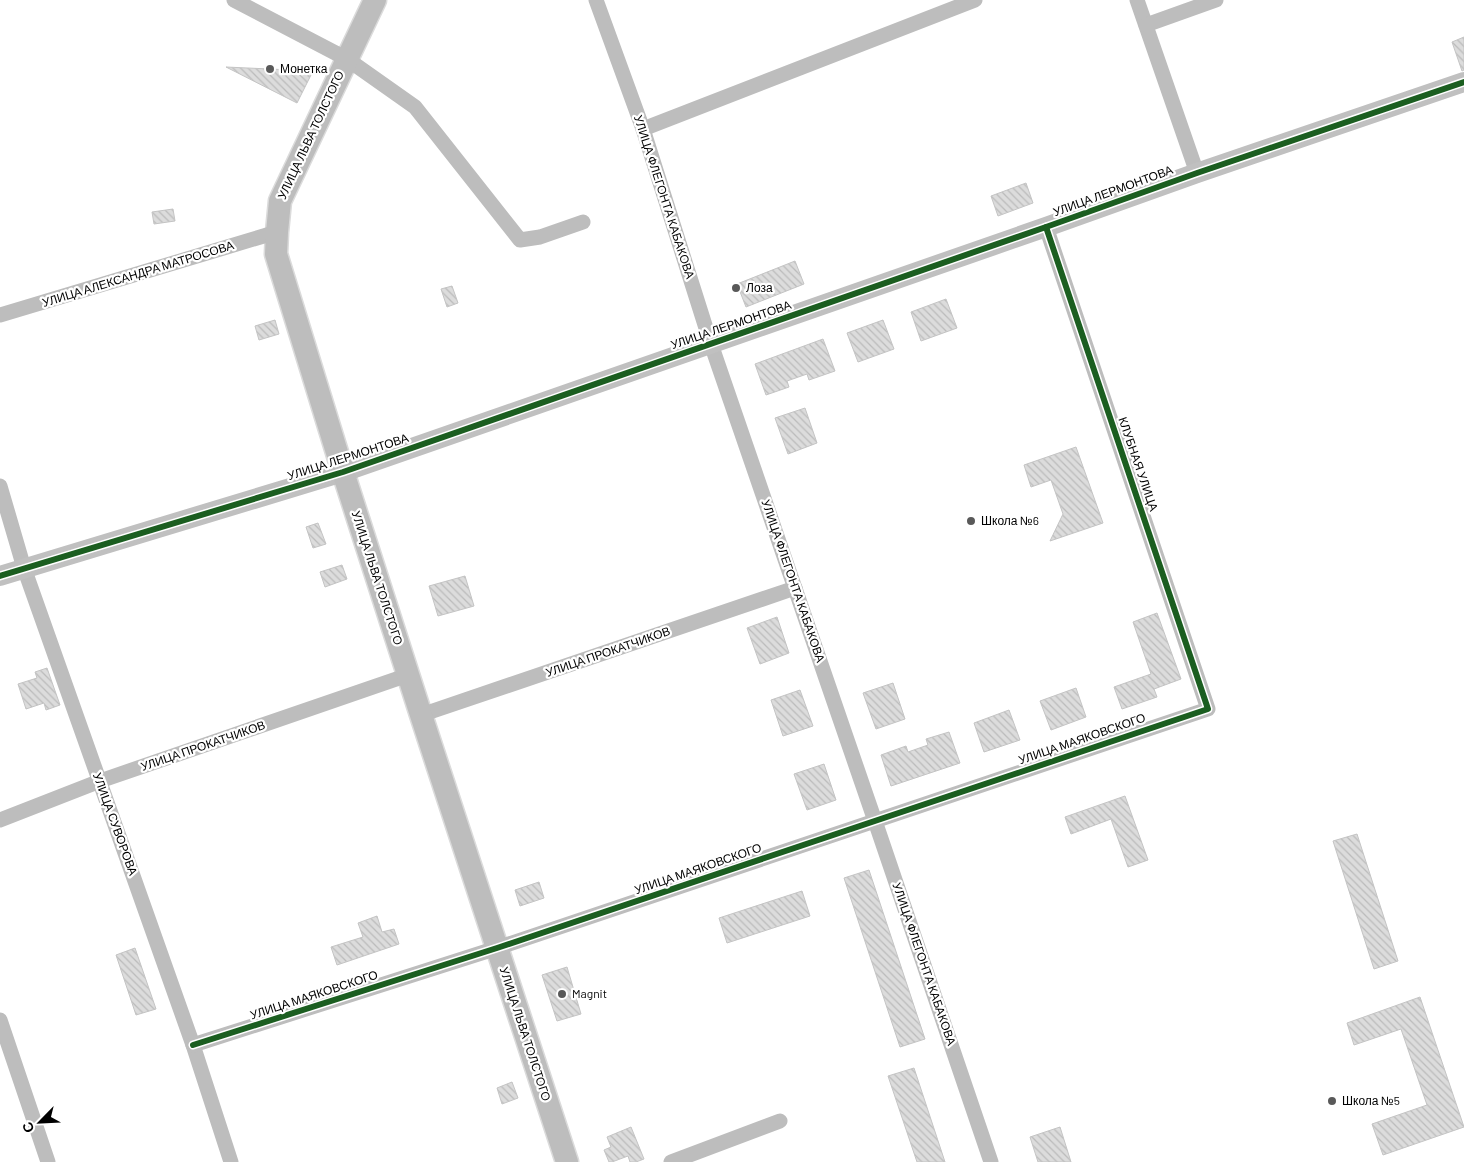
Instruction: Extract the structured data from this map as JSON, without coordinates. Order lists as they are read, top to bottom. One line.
{"streets":{"main road":["УЛИЦА ЛЬВА ТОЛСТОГО"],"street":["УЛИЦА ЛЕРМОНТОВА","УЛИЦА ФЛЕГОНТА КАБАКОВА","УЛИЦА АЛЕКСАНДРА МАТРОСОВА","КЛУБНАЯ УЛИЦА","УЛИЦА ПРОКАТЧИКОВ","УЛИЦА МАЯКОВСКОГО","УЛИЦА СУВОРОВА"]},"crossings":[["УЛИЦА ЛЬВА ТОЛСТОГО","УЛИЦА ЛЕРМОНТОВА"],["УЛИЦА ЛЬВА ТОЛСТОГО","УЛИЦА АЛЕКСАНДРА МАТРОСОВА"],["УЛИЦА ЛЬВА ТОЛСТОГО","УЛИЦА ПРОКАТЧИКОВ"],["УЛИЦА ЛЬВА ТОЛСТОГО","УЛИЦА МАЯКОВСКОГО"],["УЛИЦА ЛЕРМОНТОВА","УЛИЦА ФЛЕГОНТА КАБАКОВА"],["УЛИЦА ЛЕРМОНТОВА","КЛУБНАЯ УЛИЦА"],["УЛИЦА ЛЕРМОНТОВА","УЛИЦА СУВОРОВА"],["УЛИЦА ФЛЕГОНТА КАБАКОВА","УЛИЦА ПРОКАТЧИКОВ"],["УЛИЦА ФЛЕГОНТА КАБАКОВА","УЛИЦА МАЯКОВСКОГО"],["КЛУБНАЯ УЛИЦА","УЛИЦА МАЯКОВСКОГО"],["УЛИЦА ПРОКАТЧИКОВ","УЛИЦА СУВОРОВА"],["УЛИЦА МАЯКОВСКОГО","УЛИЦА СУВОРОВА"]],"places":["Монетка","Лоза","Школа №6","Magnit","Школа №5"],"north":"bottom left"}
